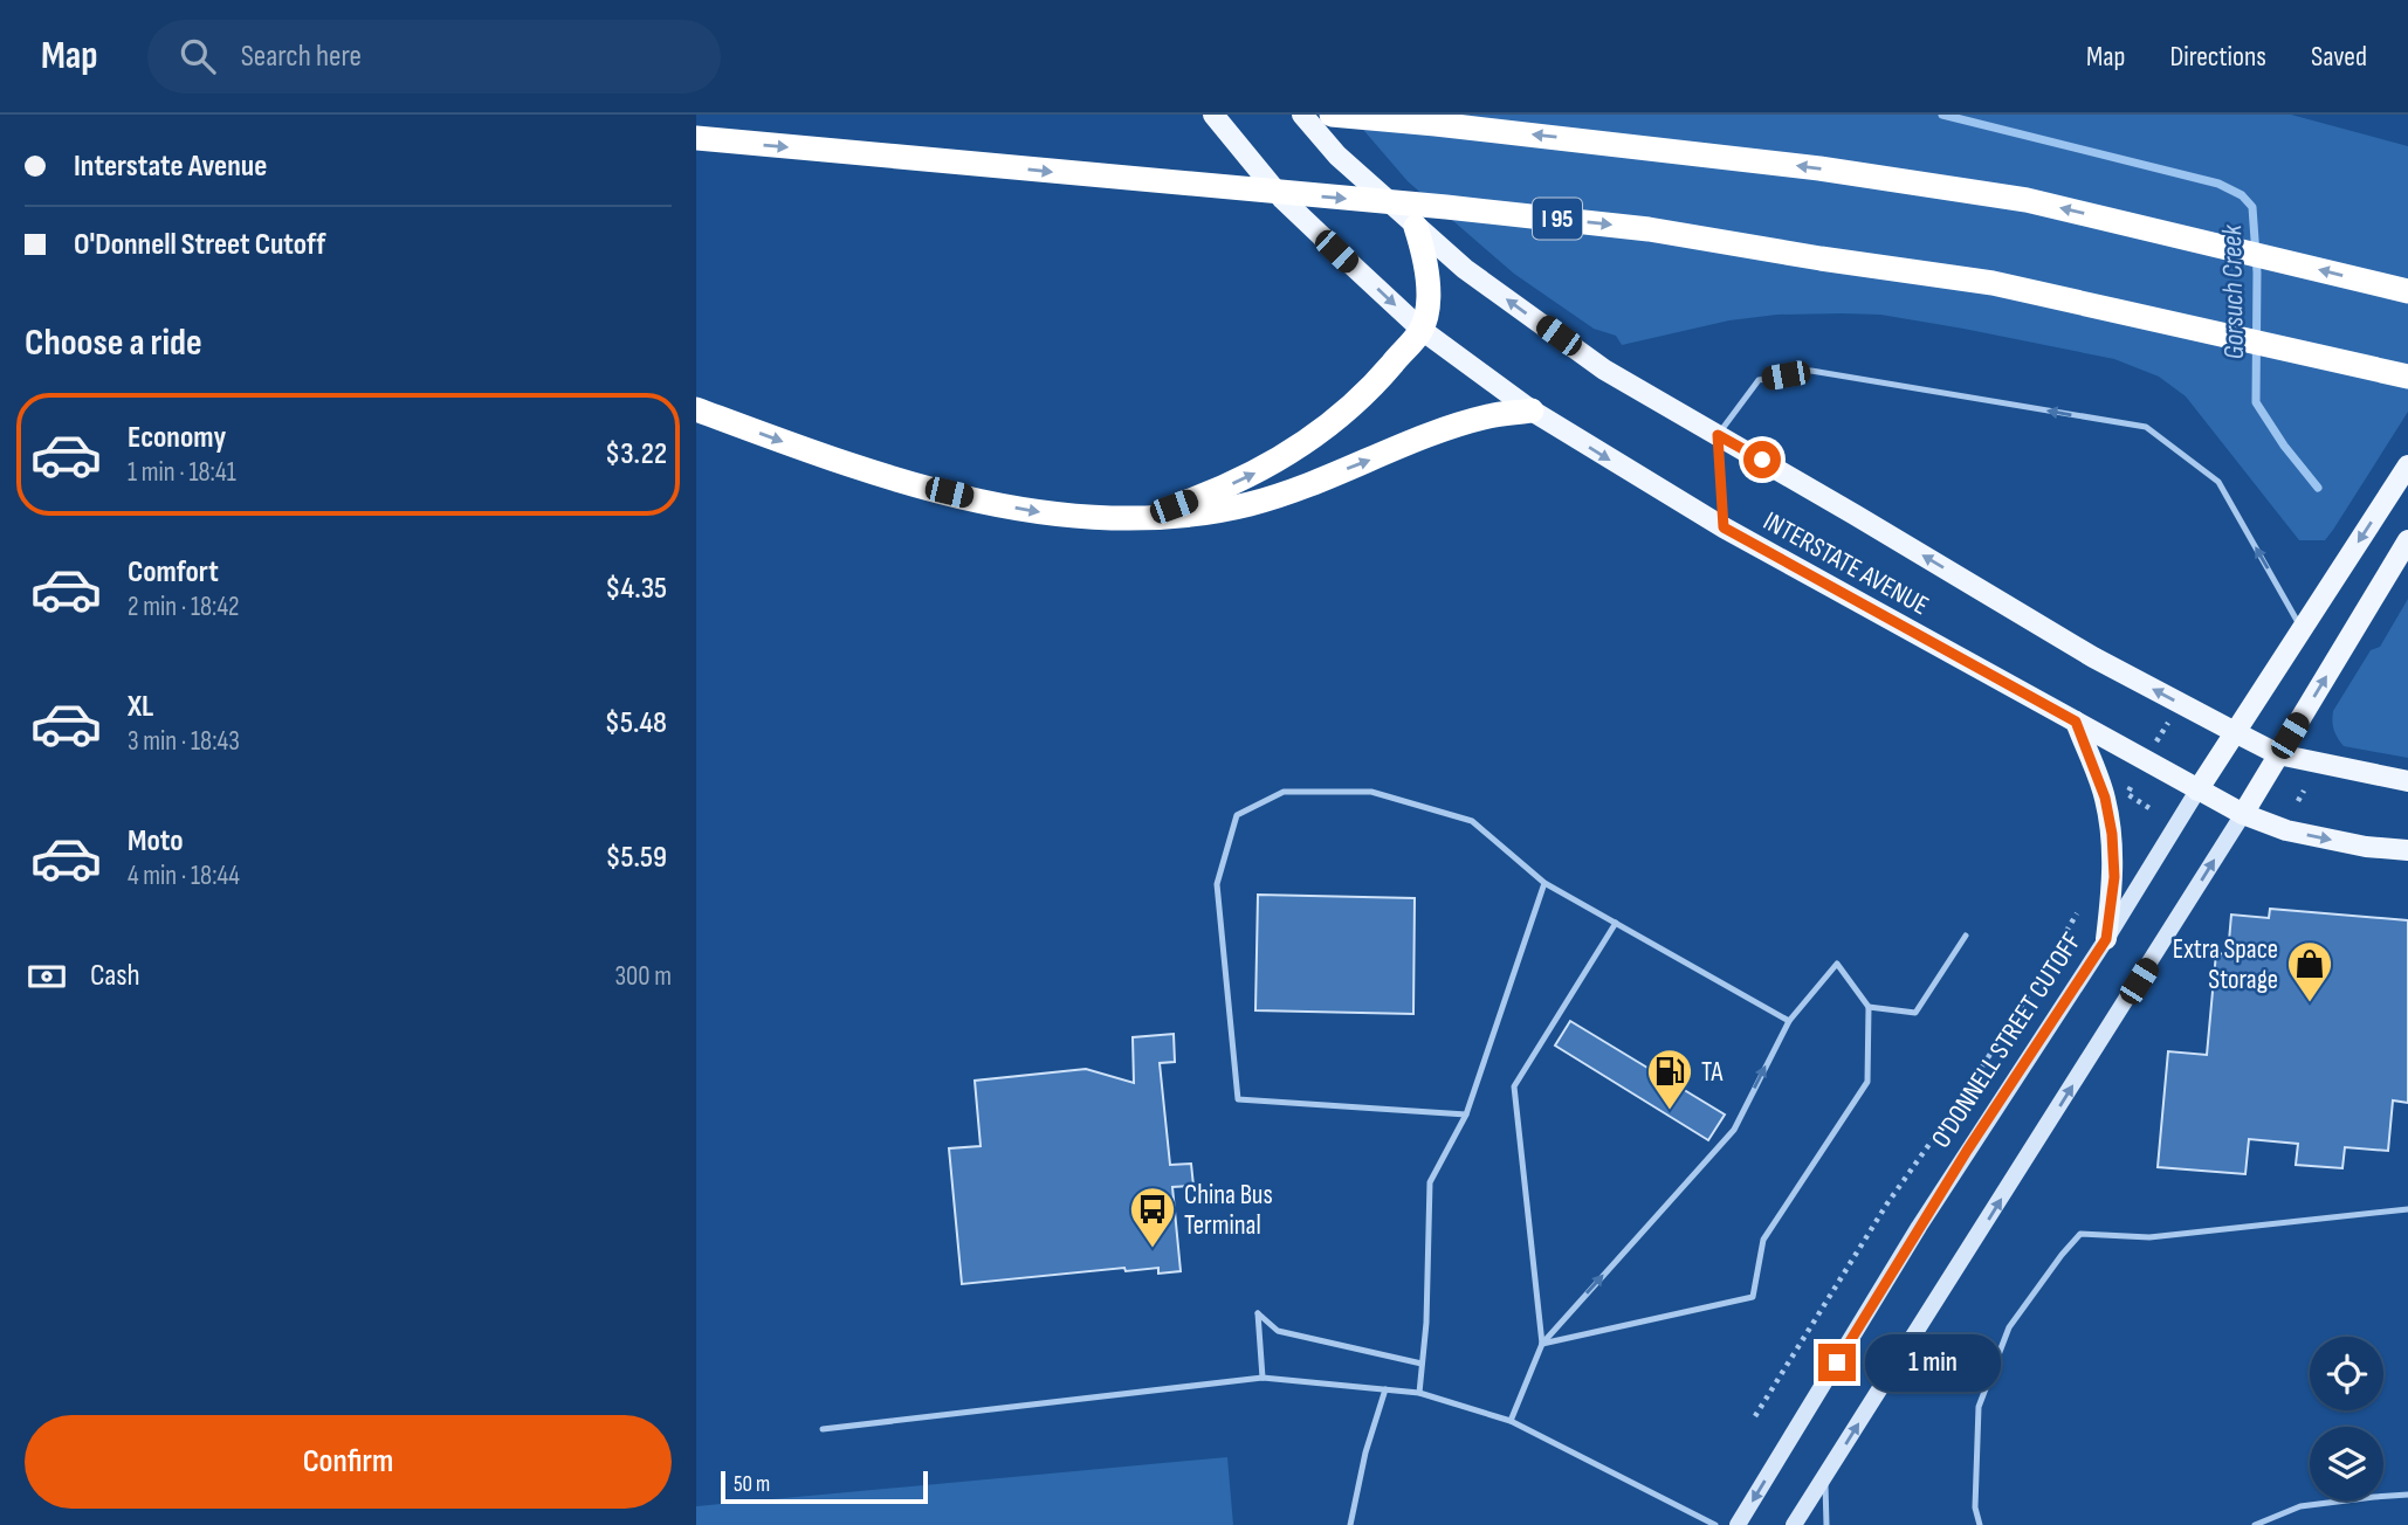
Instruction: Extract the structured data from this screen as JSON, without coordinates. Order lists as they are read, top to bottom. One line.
{"streets":{"highway":["I 95"],"main road":["INTERSTATE AVENUE","O'DONNELL STREET CUTOFF"]},"crossings":[["INTERSTATE AVENUE","O'DONNELL STREET CUTOFF"]],"water":["Gorsuch Creek"],"places":{"shop":["Extra Space Storage"],"fuel station":["TA"],"bus stop":["China Bus Terminal"]},"scale_bar":"50 m","page":{"header":"Map","search":"Search here","nav":["Map","Directions","Saved"],"banner":["Interstate Avenue","O'Donnell Street Cutoff"],"heading":"Choose a ride","list":[{"name":"Economy","note":"1 min · 18:41","value":"$3.22"},{"name":"Comfort","note":"2 min · 18:42","value":"$4.35"},{"name":"XL","note":"3 min · 18:43","value":"$5.48"},{"name":"Moto","note":"4 min · 18:44","value":"$5.59"}],"pay":["Cash","300 m"],"bubble":"1 min","buttons":"Confirm","scale":"50 m"}}
